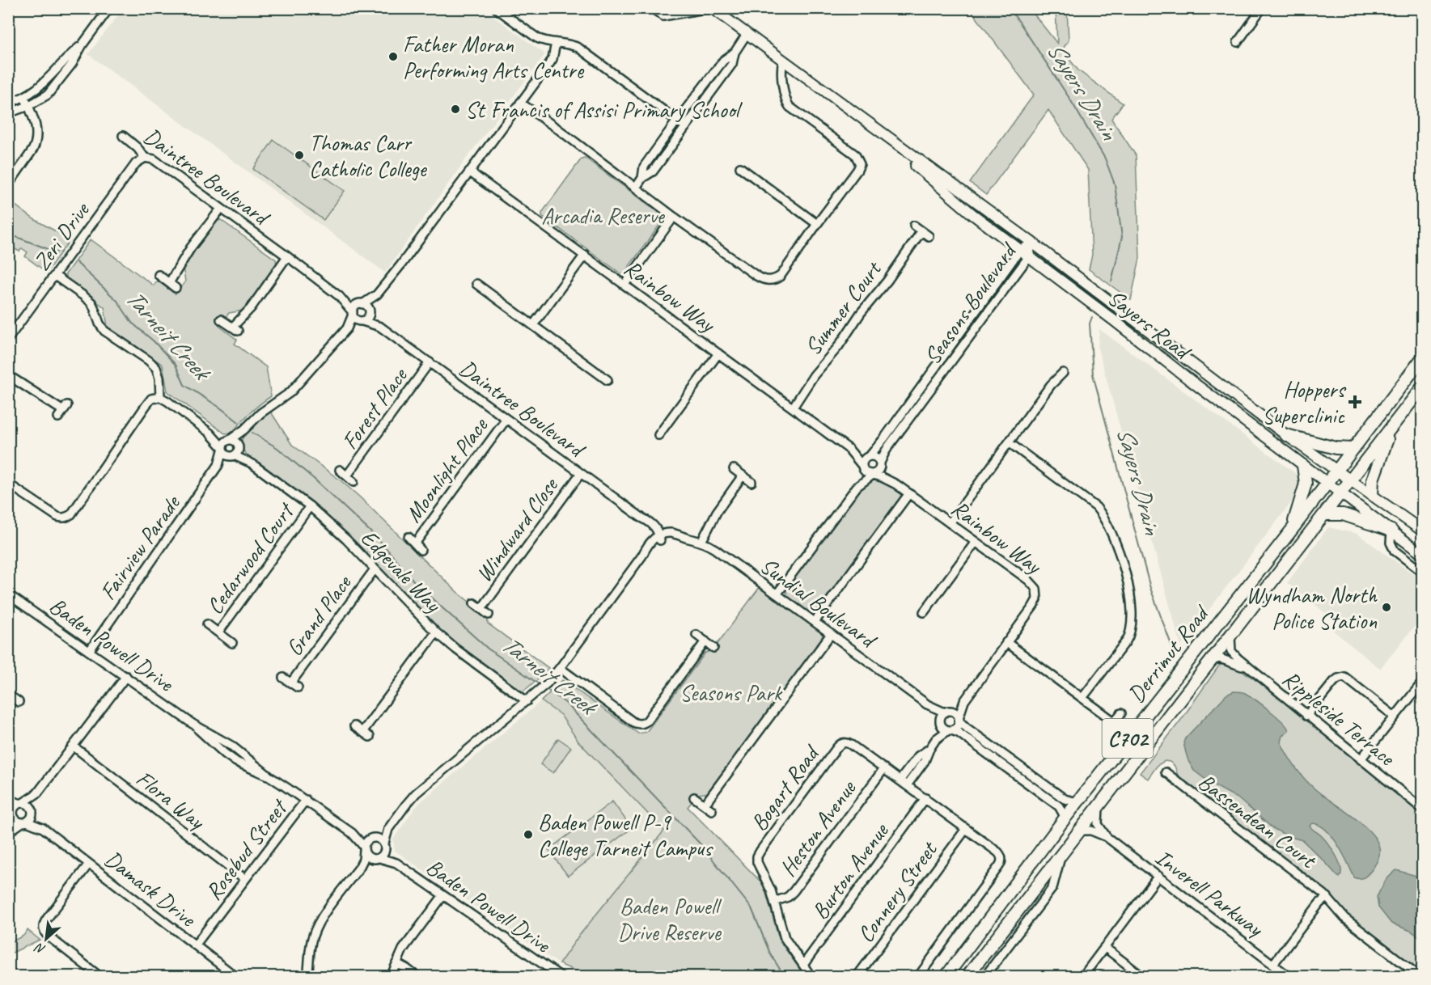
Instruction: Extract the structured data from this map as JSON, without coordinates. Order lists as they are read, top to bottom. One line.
{"streets":{"highway":["Derrimut Road","C702"],"main road":["Sayers Road"],"street":["Daintree Boulevard","Zeri Drive","Rainbow Way","Seasons Boulevard","Summer Court","Forest Place","Moonlight Place","Windward Close","Fairview Parade","Cedarwood Court","Edgevale Way","Sundial Boulevard","Grand Place","Baden Powell Drive","Rippleside Terrace","Bogart Road","Flora Way","Bassendean Court","Heston Avenue","Rosebud Street","Burton Avenue","Damask Drive","Connery Street","Inverell Parkway"]},"crossings":[["Daintree Boulevard","Zeri Drive"],["Daintree Boulevard","Forest Place"],["Daintree Boulevard","Moonlight Place"],["Daintree Boulevard","Windward Close"],["Daintree Boulevard","Sundial Boulevard"],["Rainbow Way","Seasons Boulevard"],["Rainbow Way","Summer Court"],["Rainbow Way","Sundial Boulevard"],["Seasons Boulevard","Sayers Road"],["Sayers Road","Derrimut Road"],["Fairview Parade","Edgevale Way"],["Fairview Parade","Baden Powell Drive"],["Cedarwood Court","Edgevale Way"],["Edgevale Way","Grand Place"],["Baden Powell Drive","Rosebud Street"],["Derrimut Road","Rippleside Terrace"],["Derrimut Road","Inverell Parkway"],["Bogart Road","Heston Avenue"],["Flora Way","Rosebud Street"],["Rosebud Street","Damask Drive"]],"water":["Sayers Drain","Tarneit Creek"],"parks":["Arcadia Reserve","Seasons Park","Baden Powell Drive Reserve"],"places":{"other":["Father Moran Performing Arts Centre","St Francis of Assisi Primary School","Thomas Carr Catholic College","Wyndham North Police Station","Baden Powell P-9 College Tarneit Campus"],"health":["Hoppers Superclinic"]},"north":"bottom left"}
